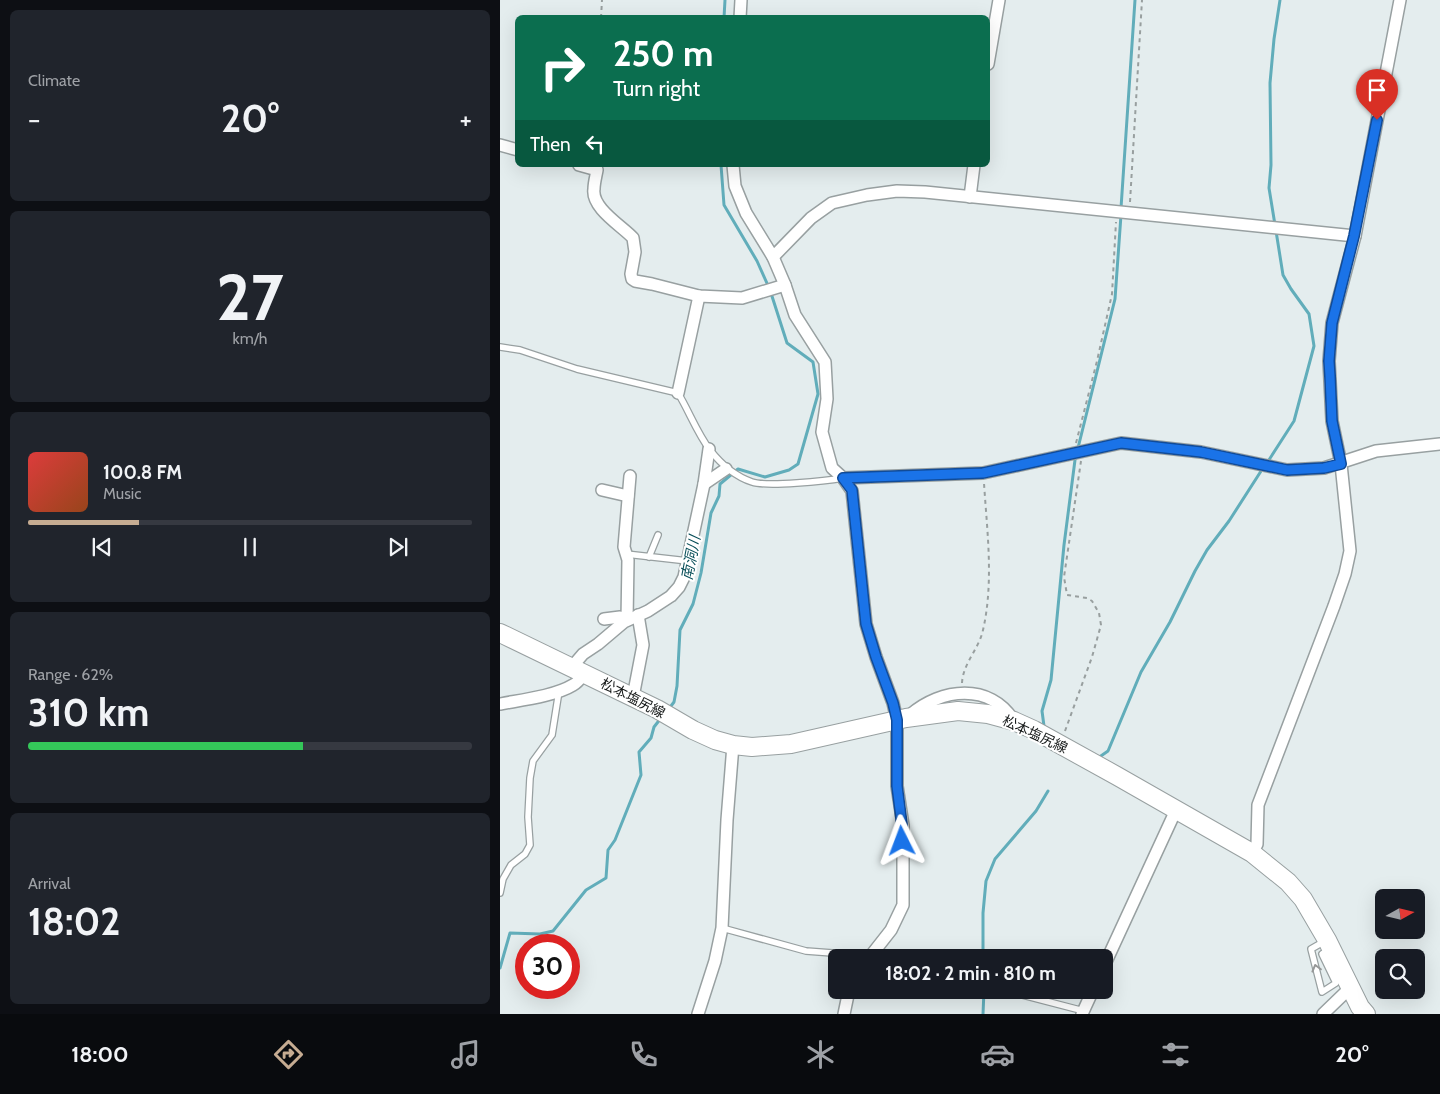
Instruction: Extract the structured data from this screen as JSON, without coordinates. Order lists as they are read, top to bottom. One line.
{"streets":{"main road":["松本塩尻線"]},"water":["南洞川"],"north":"right","page":{"tile":["Climate",["27","km/h"],["Range · 62%","310 km"],["Arrival","18:02"]],"turn":["250 m","Turn right"],"heat":["−","20°","+"],"then":"Then","song":["100.8 FM","Music"],"limit":"30","trip":"18:02 · 2 min · 810 m","tabs":["18:00","20°"]}}
